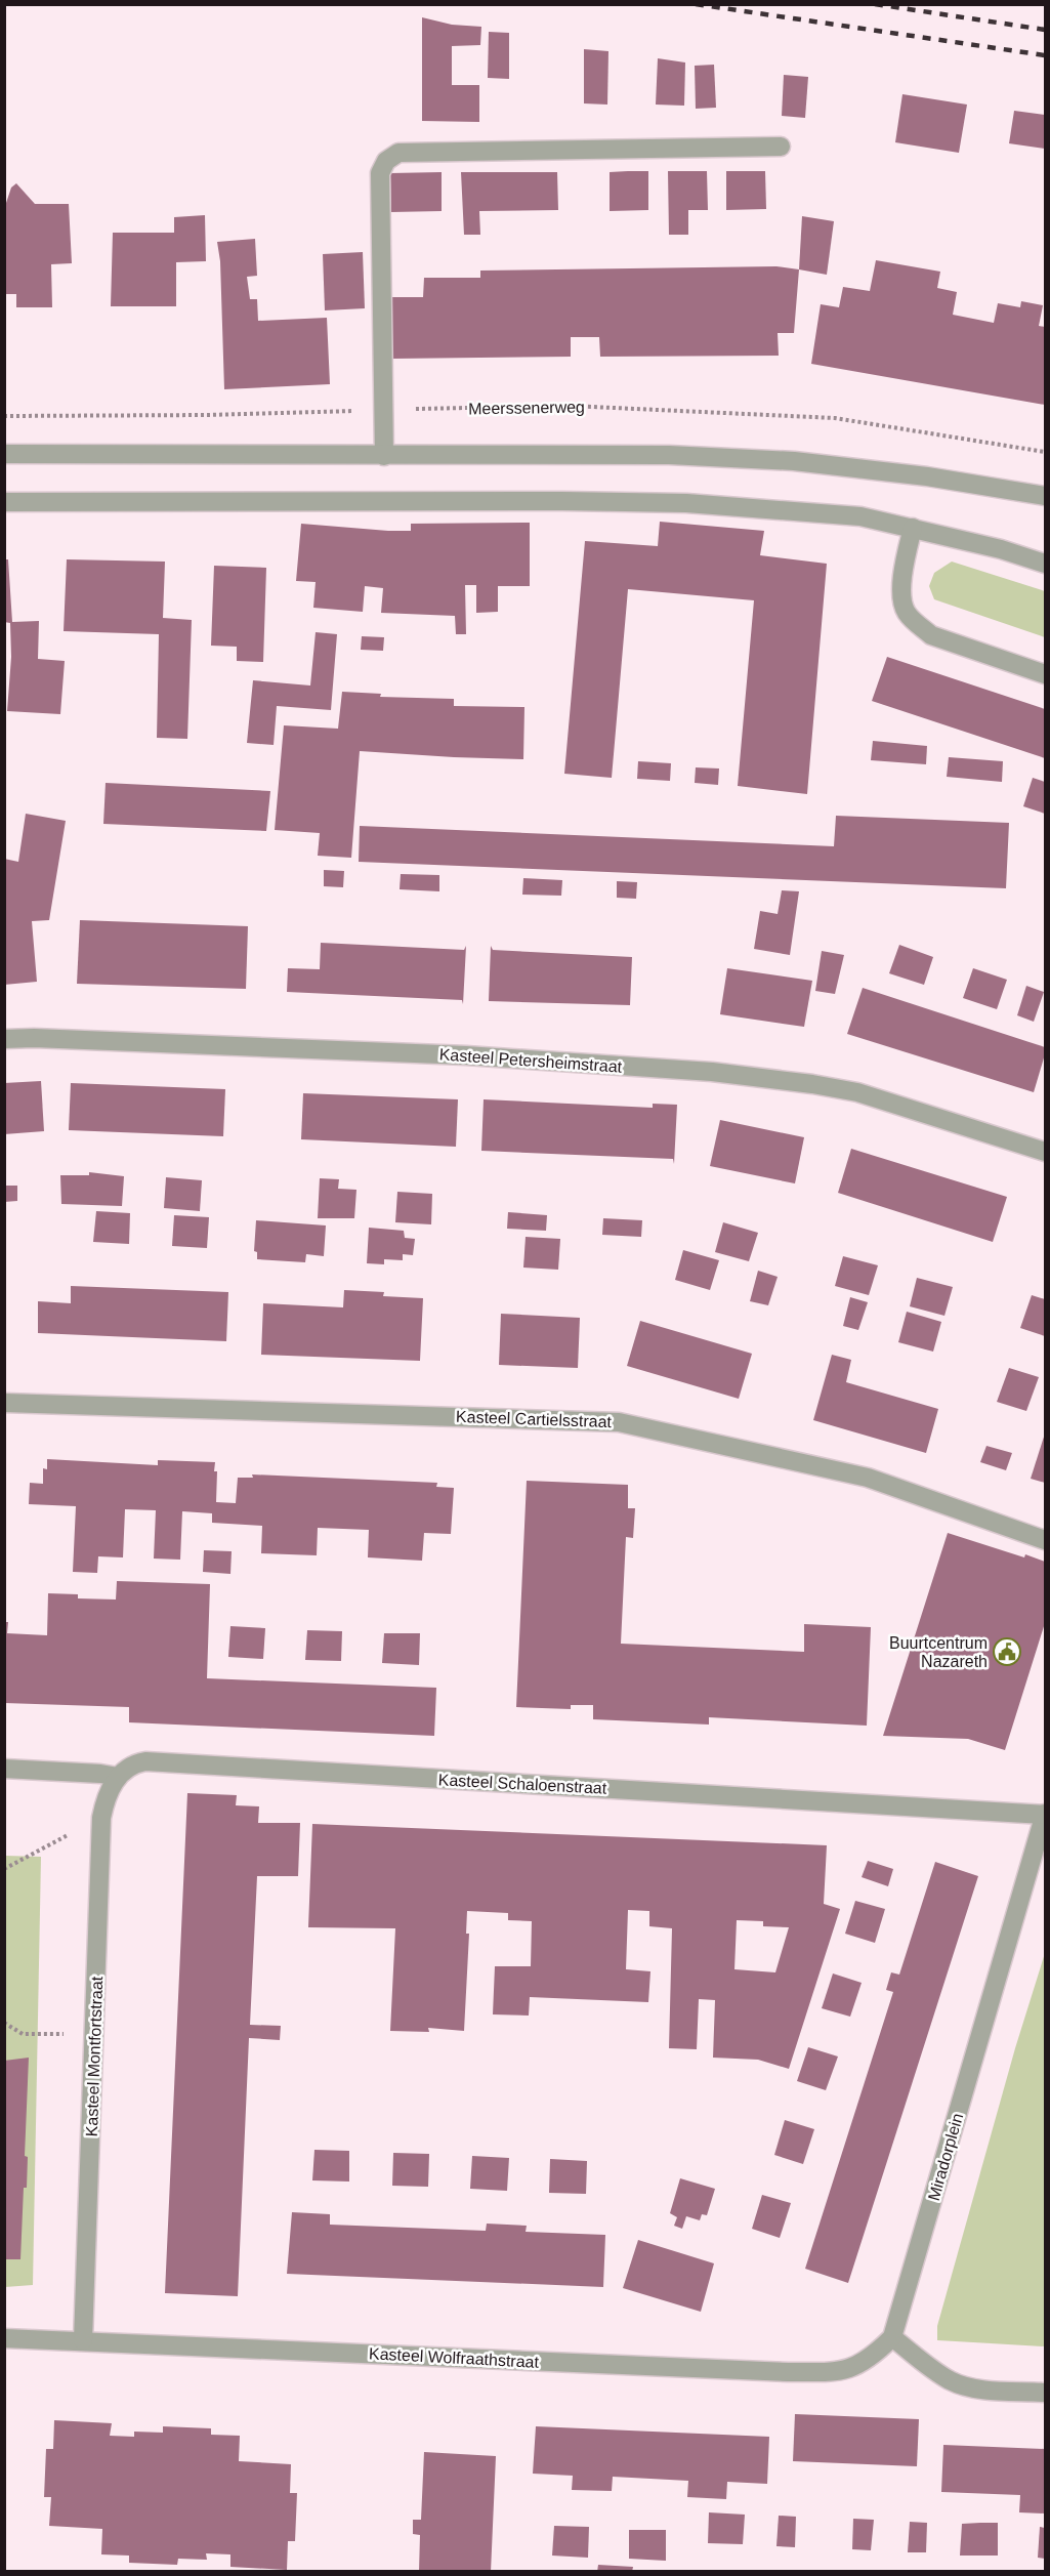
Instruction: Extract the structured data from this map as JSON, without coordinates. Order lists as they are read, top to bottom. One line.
{"streets":{"street":["Kasteel Petersheimstraat","Kasteel Cartielsstraat","Kasteel Schaloenstraat","Kasteel Montfortstraat","Miradorplein","Kasteel Wolfraathstraat"],"path":["Meerssenerweg"]},"crossings":[["Kasteel Schaloenstraat","Kasteel Montfortstraat"],["Kasteel Schaloenstraat","Miradorplein"],["Kasteel Montfortstraat","Kasteel Wolfraathstraat"],["Miradorplein","Kasteel Wolfraathstraat"]],"places":{"public building":["Buurtcentrum Nazareth"]}}
